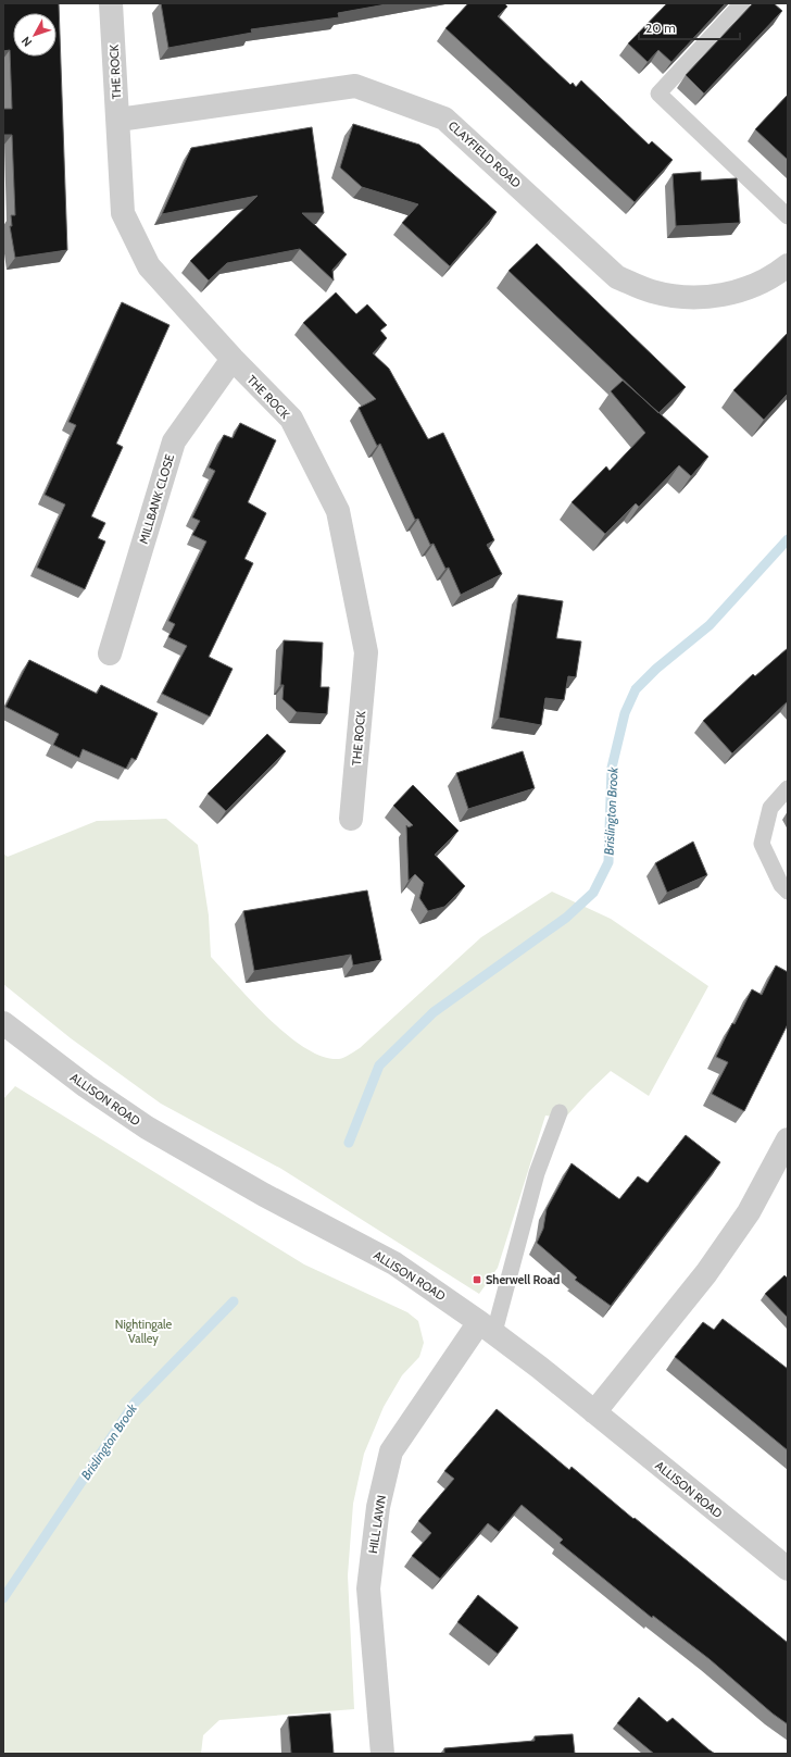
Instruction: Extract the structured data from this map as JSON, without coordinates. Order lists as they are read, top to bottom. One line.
{"streets":{"street":["THE ROCK","CLAYFIELD ROAD","MILLBANK CLOSE","ALLISON ROAD","HILL LAWN"]},"crossings":[["THE ROCK","CLAYFIELD ROAD"],["THE ROCK","MILLBANK CLOSE"],["ALLISON ROAD","HILL LAWN"]],"water":["Brislington Brook"],"parks":["Nightingale Valley"],"places":{"transit":["Sherwell Road"]},"scale_bar":"20 m","north":"bottom left"}
